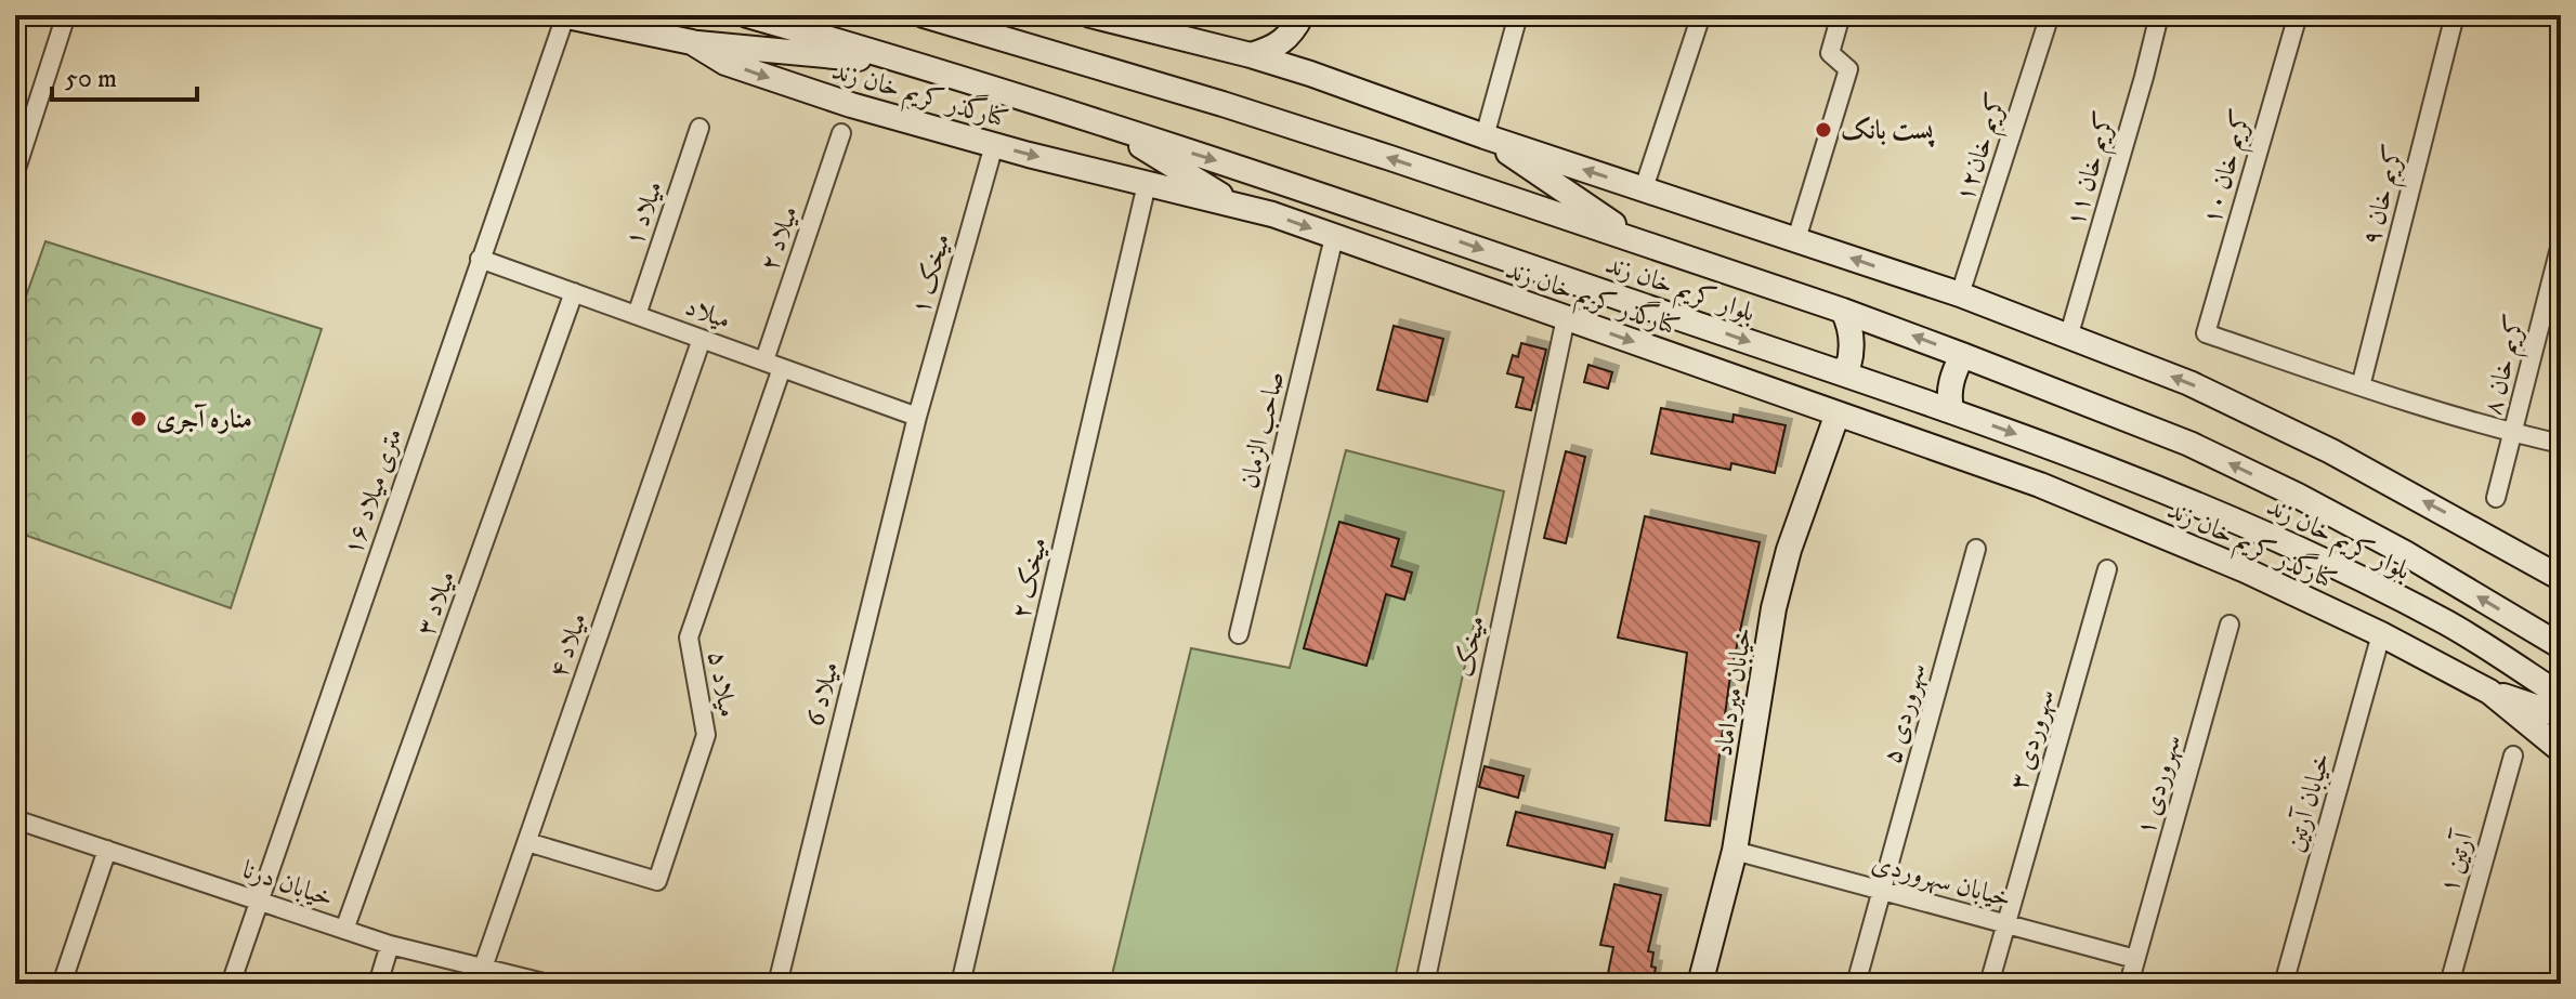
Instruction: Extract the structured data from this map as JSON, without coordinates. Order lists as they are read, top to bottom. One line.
{"streets":{"main road":["کنارگذر کریم خان زند","بلوار کریم خان زند","خیابان میرداماد"],"street":["کریم خان۱۲","کریم خان ۱۰","کریم خان ۱۱","کریم خان ۹","میلاد ۱","میلاد ۲","میخک ۱","میلاد","کریم خان ۸","صاحب الزمان","۱۶ متری میلاد","میخک ۲","میلاد ۳","میلاد ۴","میخک","میلاد ۵","میلاد 6","سهروردی ۵","سهروردی ۳","سهروردی ۱","خیابان آرتین","آرتین ۱","خیابان سهروردی","خیابان درنا"]},"crossings":[["کنارگذر کریم خان زند","میخک ۱"],["کنارگذر کریم خان زند","صاحب الزمان"],["کنارگذر کریم خان زند","۱۶ متری میلاد"],["کنارگذر کریم خان زند","میخک ۲"],["کنارگذر کریم خان زند","میخک"],["کنارگذر کریم خان زند","خیابان میرداماد"],["کنارگذر کریم خان زند","خیابان آرتین"],["کریم خان ۱۰","کریم خان ۹"],["میلاد ۱","میلاد"],["میلاد ۲","میلاد"],["میلاد ۲","میلاد ۵"],["میخک ۱","میلاد"],["میخک ۱","میلاد 6"],["میلاد","۱۶ متری میلاد"],["میلاد","میلاد ۳"],["میلاد","میلاد ۴"],["میلاد","میلاد ۵"],["میلاد","میلاد 6"],["۱۶ متری میلاد","خیابان درنا"],["میلاد ۳","خیابان درنا"],["میلاد ۴","میلاد ۵"],["میلاد ۴","خیابان درنا"],["خیابان میرداماد","خیابان سهروردی"],["سهروردی ۵","خیابان سهروردی"],["سهروردی ۳","خیابان سهروردی"],["سهروردی ۱","خیابان سهروردی"]],"places":["پست بانک","مناره آجری"],"scale_bar":"50 m"}
